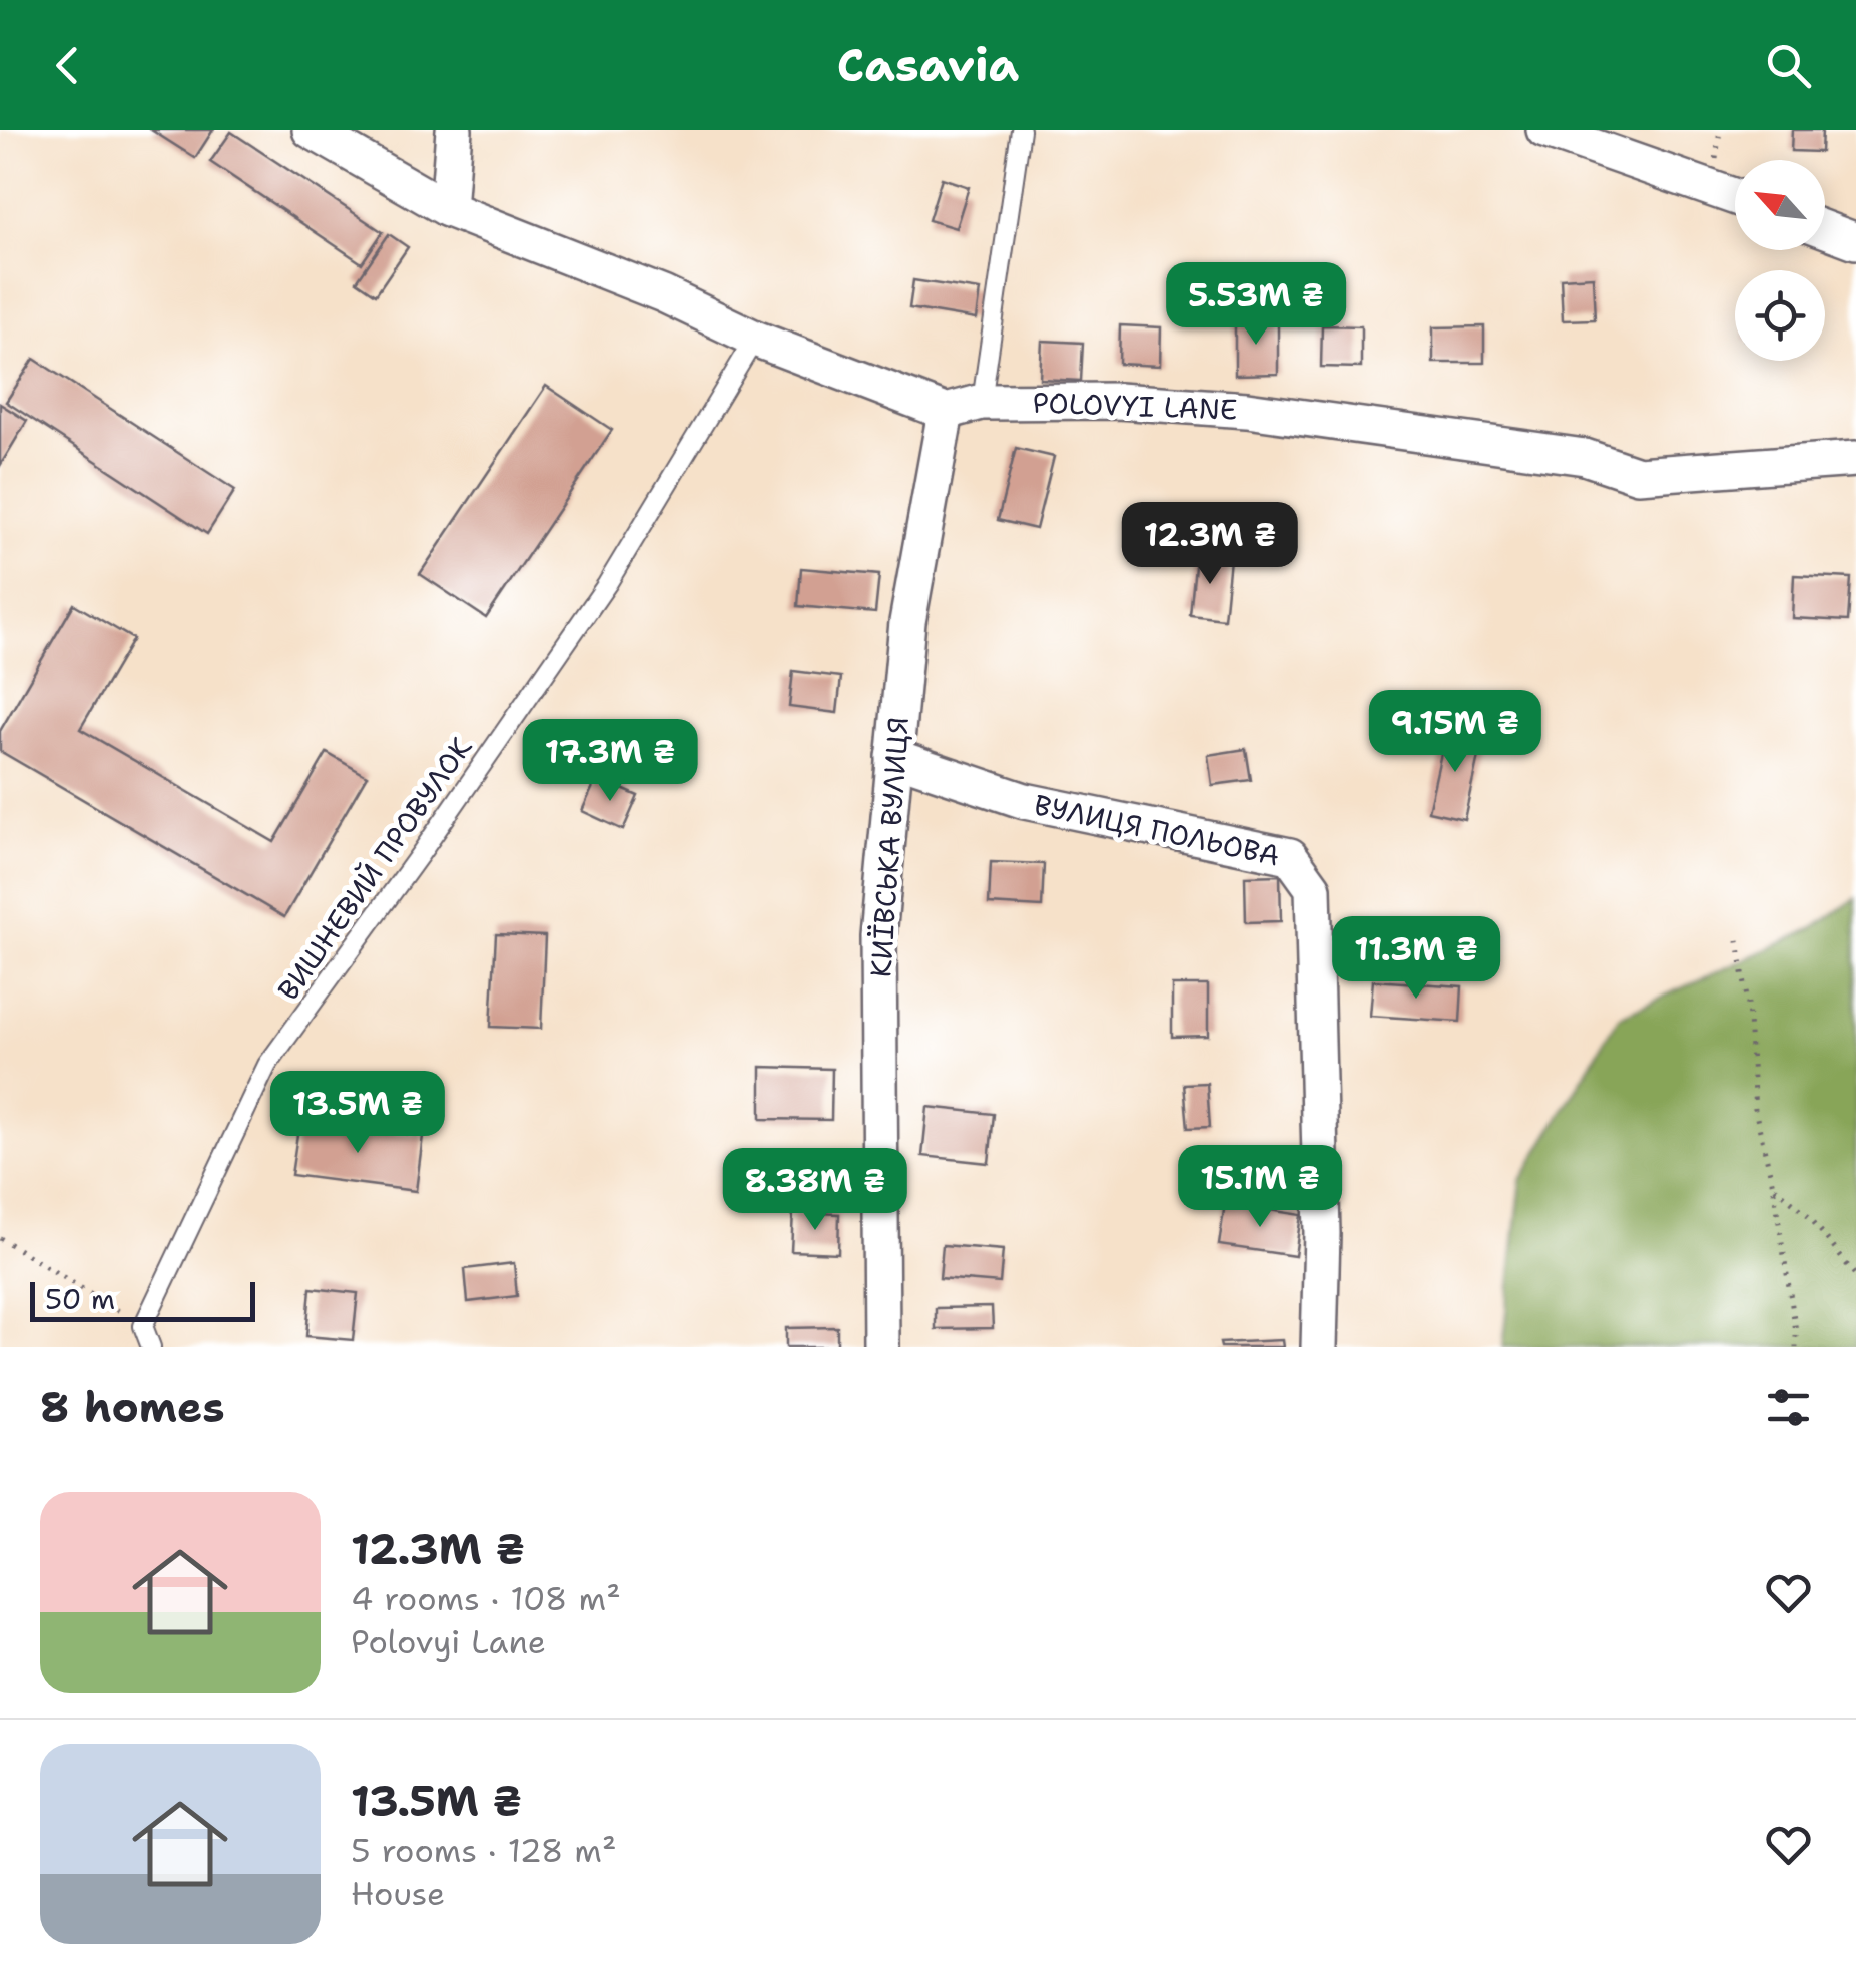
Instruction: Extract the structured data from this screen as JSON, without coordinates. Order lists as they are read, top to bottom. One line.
{"streets":{"street":["POLOVYI LANE","ВУЛИЦЯ ПОЛЬОВА","КИЇВСЬКА ВУЛИЦЯ"],"lane":["ВИШНЕВИЙ ПРОВУЛОК"]},"crossings":[["POLOVYI LANE","КИЇВСЬКА ВУЛИЦЯ"],["ВУЛИЦЯ ПОЛЬОВА","КИЇВСЬКА ВУЛИЦЯ"]],"scale_bar":"50 m","north":"top left","page":{"header":"Casavia","price":["5.53M ₴","12.3M ₴","9.15M ₴","17.3M ₴","11.3M ₴","13.5M ₴","15.1M ₴","8.38M ₴"],"scale":"50 m","heading":"8 homes","list":[{"name":"12.3M ₴","note":"4 rooms · 108 m² · Polovyi Lane"},{"name":"13.5M ₴","note":"5 rooms · 128 m² · House"}]}}
